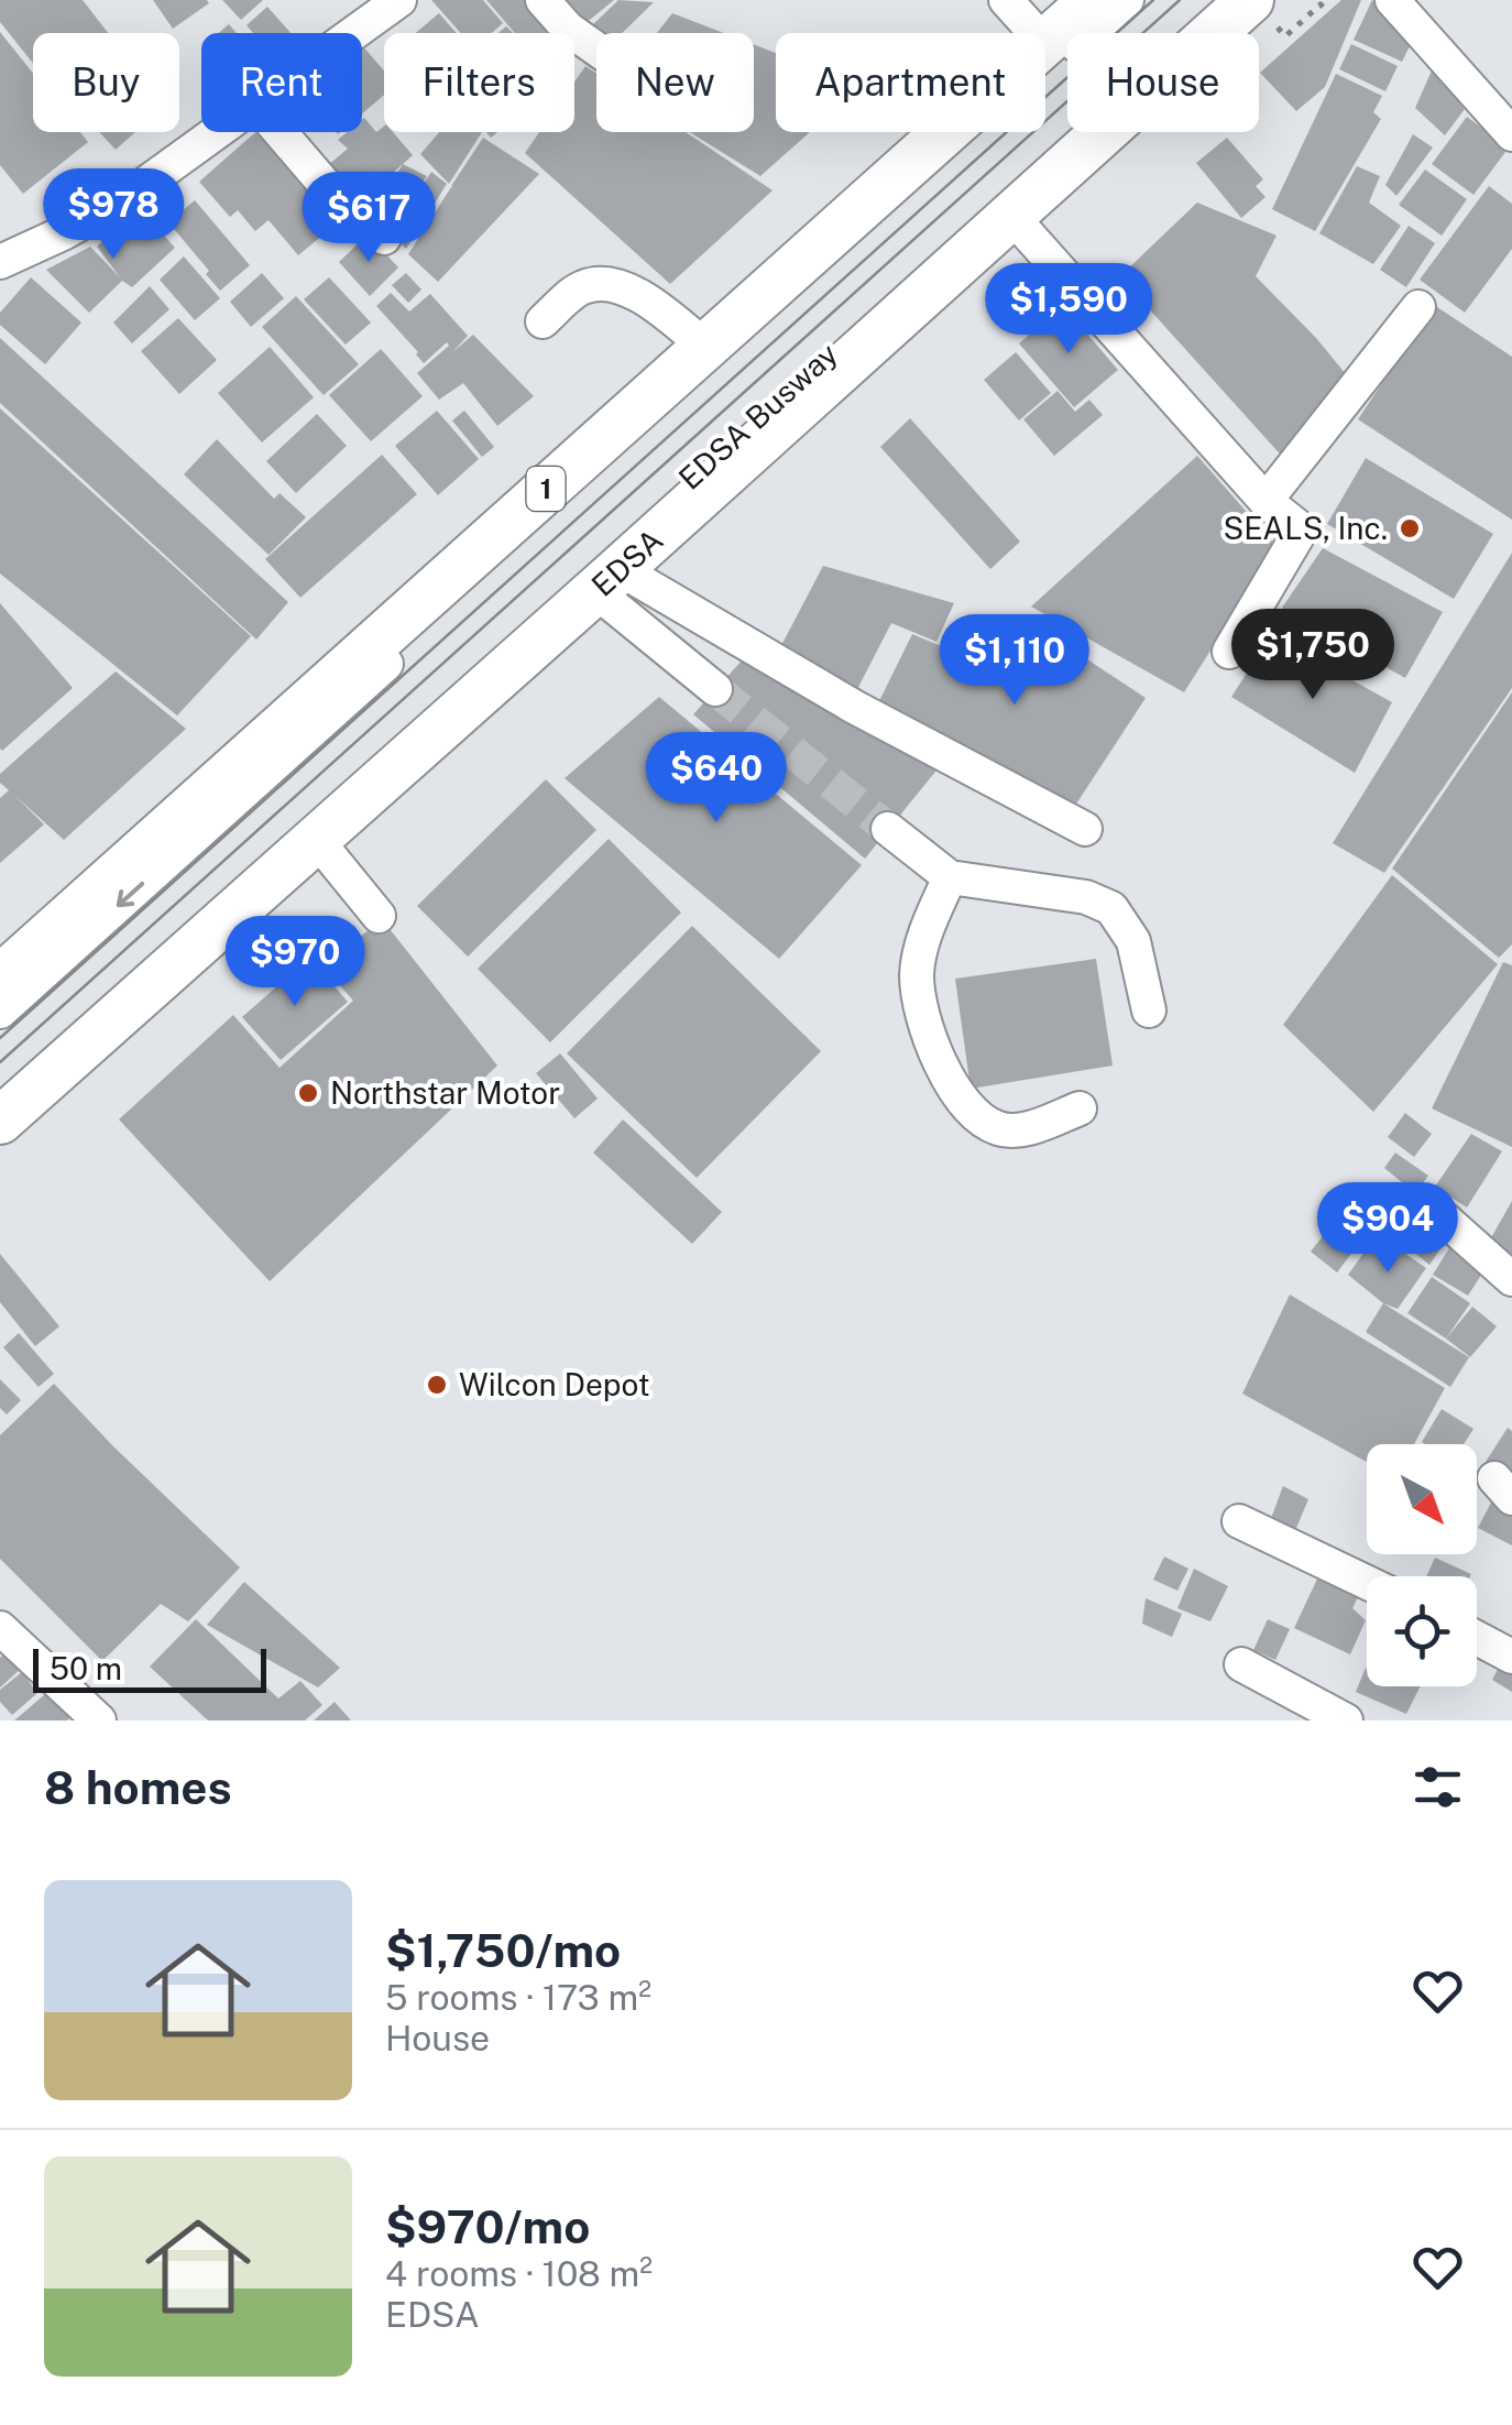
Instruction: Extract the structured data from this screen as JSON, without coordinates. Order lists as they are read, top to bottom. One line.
{"streets":{"highway":["1","EDSA"],"street":["EDSA Busway"]},"places":["SEALS, Inc.","Northstar Motor","Wilcon Depot"],"scale_bar":"50 m","north":"bottom right","page":{"chip":["Buy","Rent","Filters","New","Apartment","House"],"price":["$978","$617","$1,590","$1,750","$1,110","$640","$970","$904"],"scale":"50 m","heading":"8 homes","list":[{"name":"$1,750/mo","note":"5 rooms · 173 m² · House"},{"name":"$970/mo","note":"4 rooms · 108 m² · EDSA"}]}}
